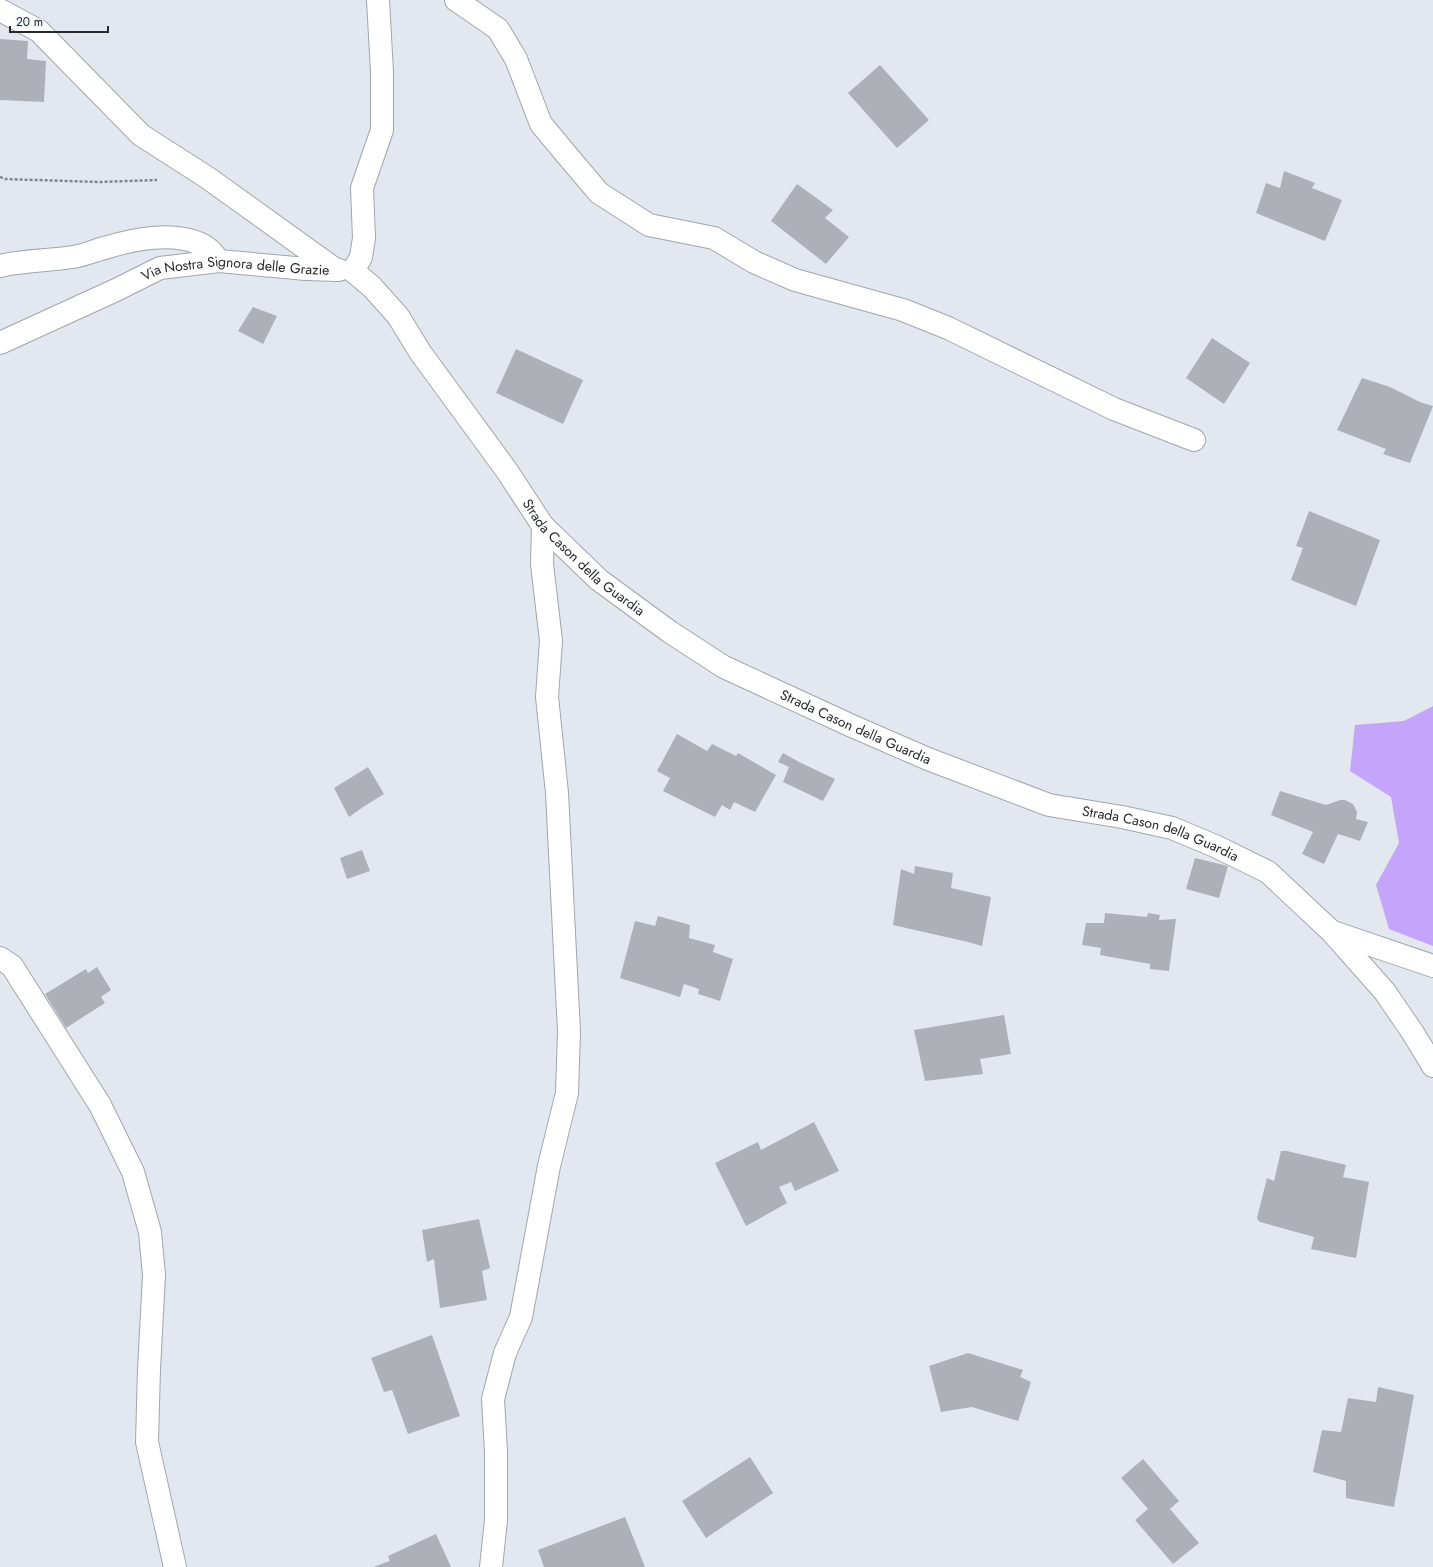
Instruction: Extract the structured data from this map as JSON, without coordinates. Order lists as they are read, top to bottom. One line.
{"streets":{"street":["Via Nostra Signora delle Grazie","Strada Cason della Guardia"]},"crossings":[["Via Nostra Signora delle Grazie","Strada Cason della Guardia"]],"scale_bar":"20 m"}
